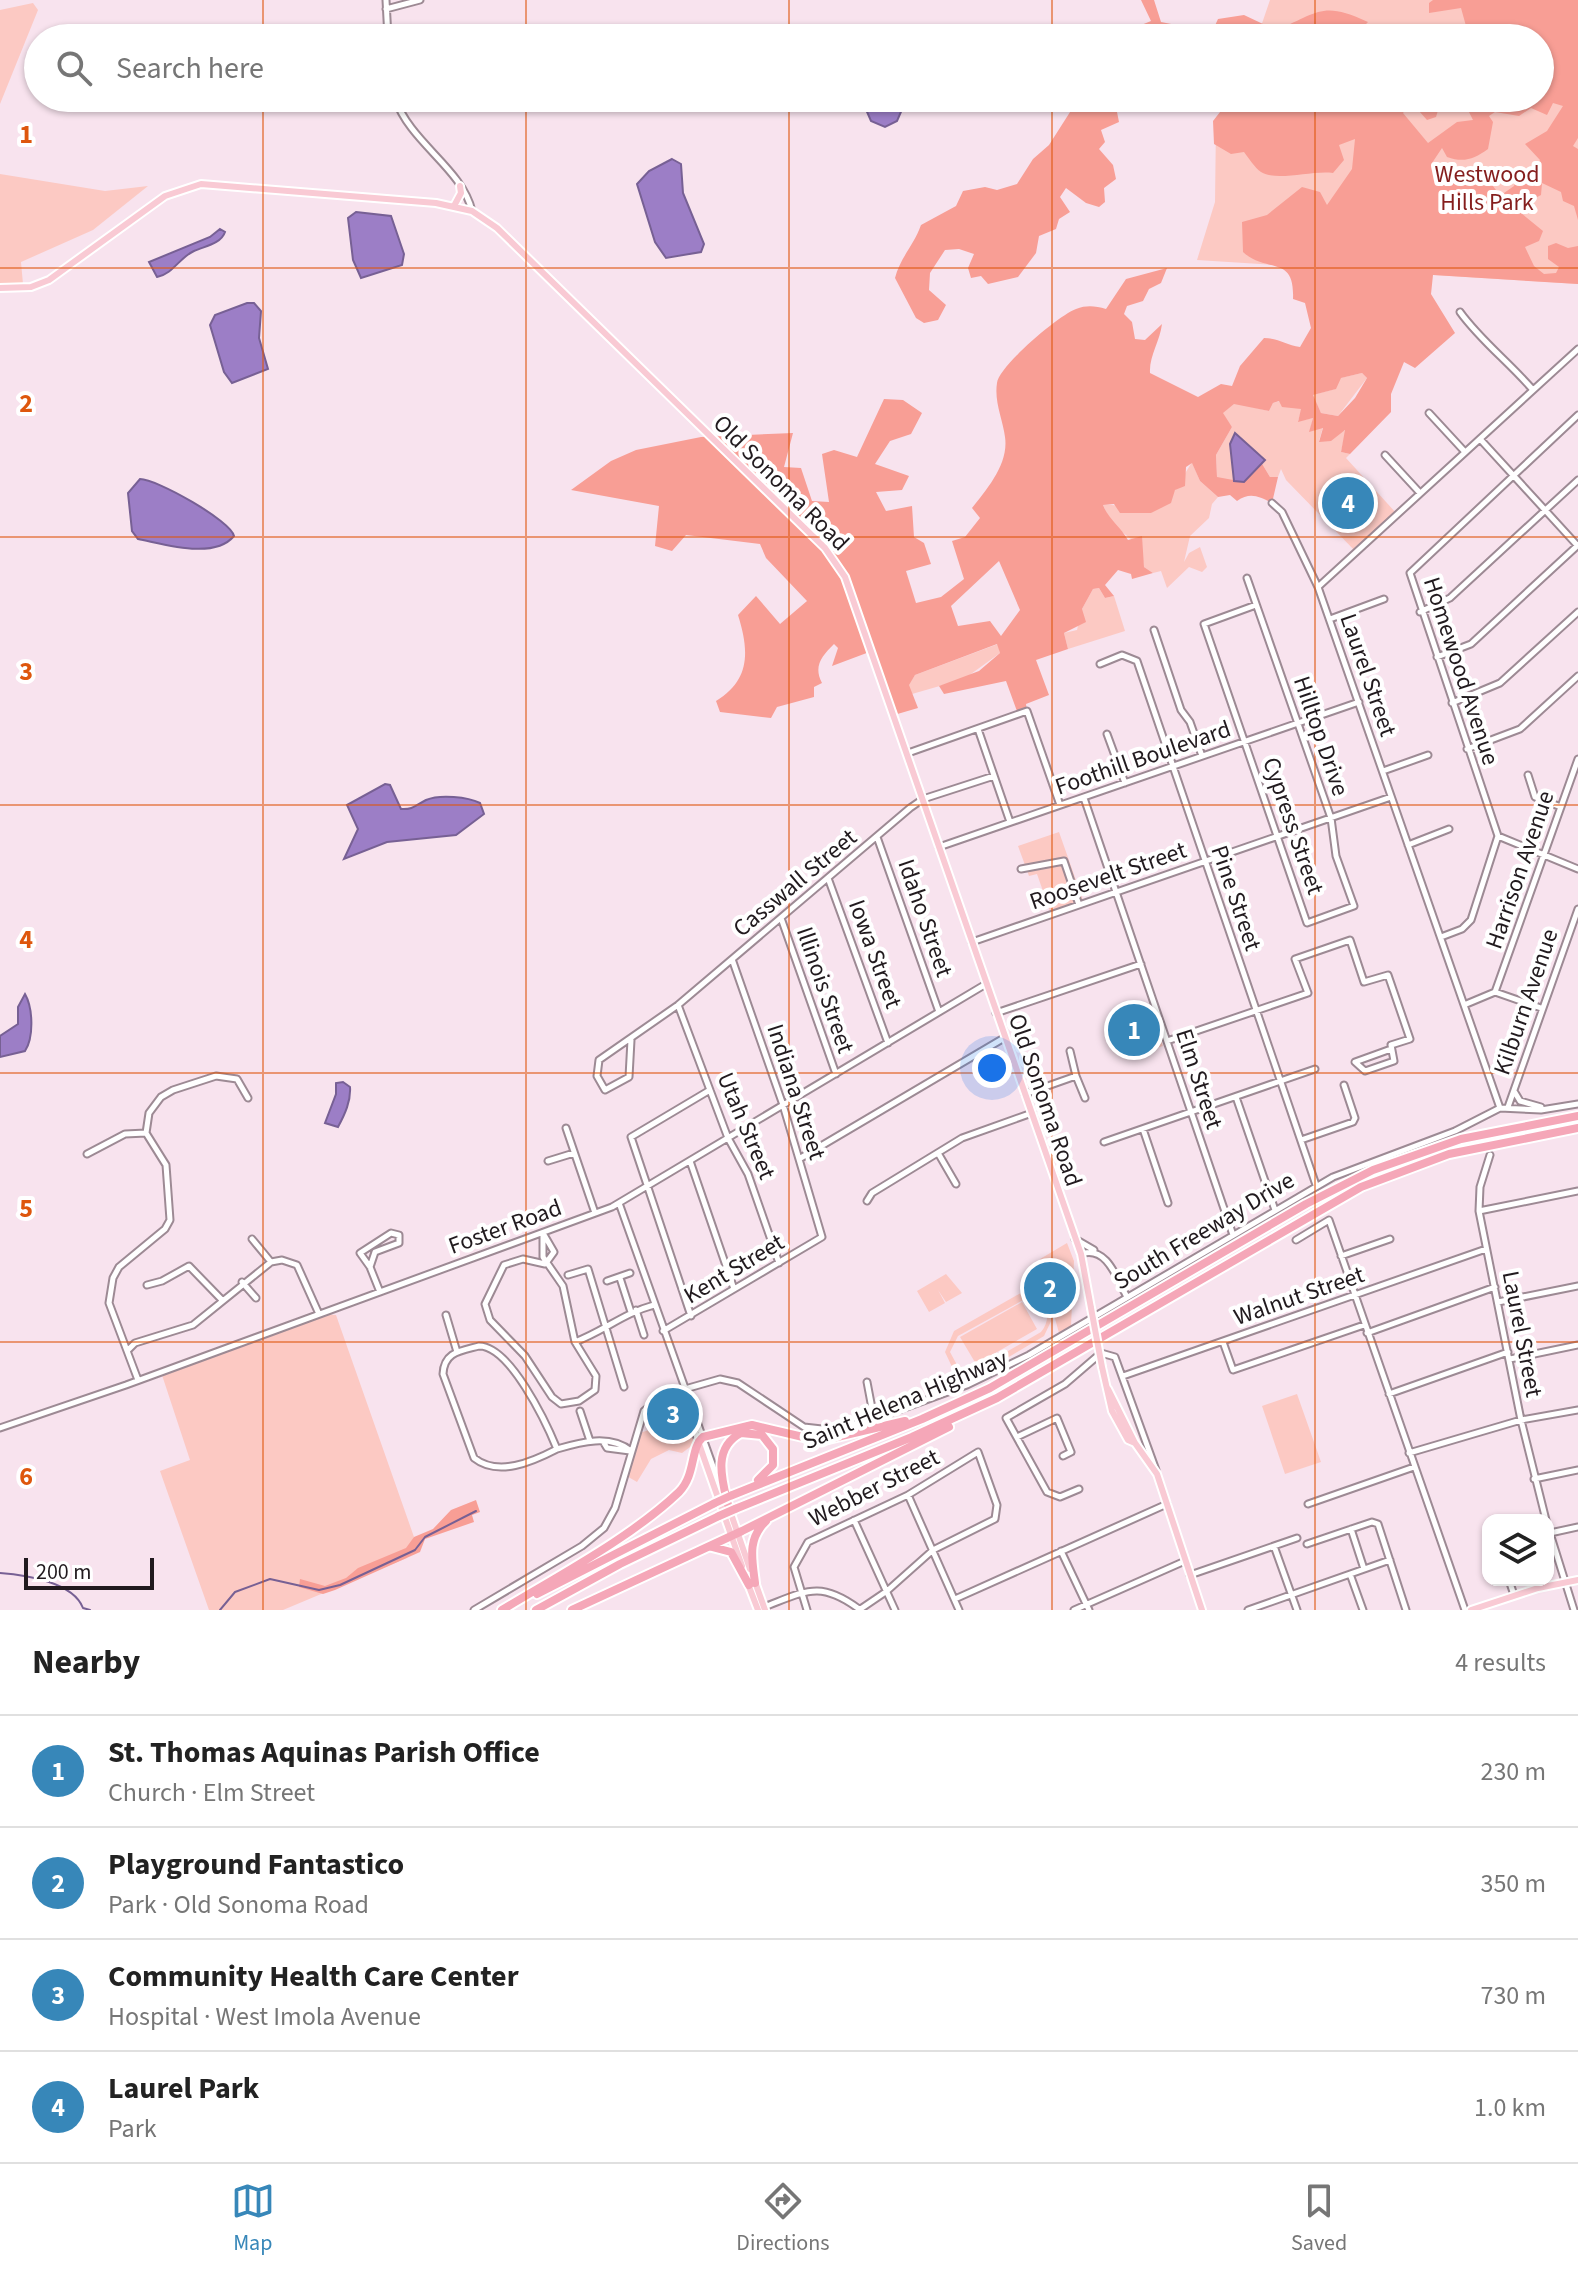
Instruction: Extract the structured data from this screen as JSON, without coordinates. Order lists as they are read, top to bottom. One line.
{"streets":{"highway":["Saint Helena Highway"],"main road":["Old Sonoma Road"],"street":["Homewood Avenue","Laurel Street","Hilltop Drive","Foothill Boulevard","Cypress Street","Harrison Avenue","Roosevelt Street","Casswall Street","Pine Street","Idaho Street","Iowa Street","Illinois Street","Kilburn Avenue","Elm Street","Indiana Street","Utah Street","Foster Road","South Freeway Drive","Kent Street","Walnut Street","Webber Street"]},"crossings":[["Old Sonoma Road","Foothill Boulevard"],["Old Sonoma Road","Roosevelt Street"],["Old Sonoma Road","Casswall Street"],["Old Sonoma Road","Foster Road"],["Old Sonoma Road","Walnut Street"],["Laurel Street","Foothill Boulevard"],["Laurel Street","Roosevelt Street"],["Laurel Street","South Freeway Drive"],["Laurel Street","Walnut Street"],["Hilltop Drive","Foothill Boulevard"],["Hilltop Drive","Cypress Street"],["Hilltop Drive","Roosevelt Street"],["Foothill Boulevard","Cypress Street"],["Foothill Boulevard","Pine Street"],["Foothill Boulevard","Elm Street"],["Cypress Street","Roosevelt Street"],["Roosevelt Street","Pine Street"],["Roosevelt Street","Elm Street"],["Casswall Street","Idaho Street"],["Casswall Street","Iowa Street"],["Casswall Street","Illinois Street"],["Casswall Street","Indiana Street"],["Casswall Street","Utah Street"],["Pine Street","South Freeway Drive"],["Idaho Street","Foster Road"],["Iowa Street","Foster Road"],["Illinois Street","Foster Road"],["Kilburn Avenue","South Freeway Drive"],["Elm Street","South Freeway Drive"],["Indiana Street","Foster Road"],["Indiana Street","Kent Street"],["Utah Street","Foster Road"],["Utah Street","Kent Street"]],"parks":["Westwood Hills Park"],"scale_bar":"200 m","page":{"search":"Search here","pins":["4","1","2","3"],"scale":"200 m","heading":["Nearby","4 results"],"list":[{"mark":"1","name":"St. Thomas Aquinas Parish Office","note":"Church · Elm Street","value":"230 m"},{"mark":"2","name":"Playground Fantastico","note":"Park · Old Sonoma Road","value":"350 m"},{"mark":"3","name":"Community Health Care Center","note":"Hospital · West Imola Avenue","value":"730 m"},{"mark":"4","name":"Laurel Park","note":"Park","value":"1.0 km"}],"nav":["Map","Directions","Saved"]},"grid":{"rows":["1","2","3","4","5","6"]}}
